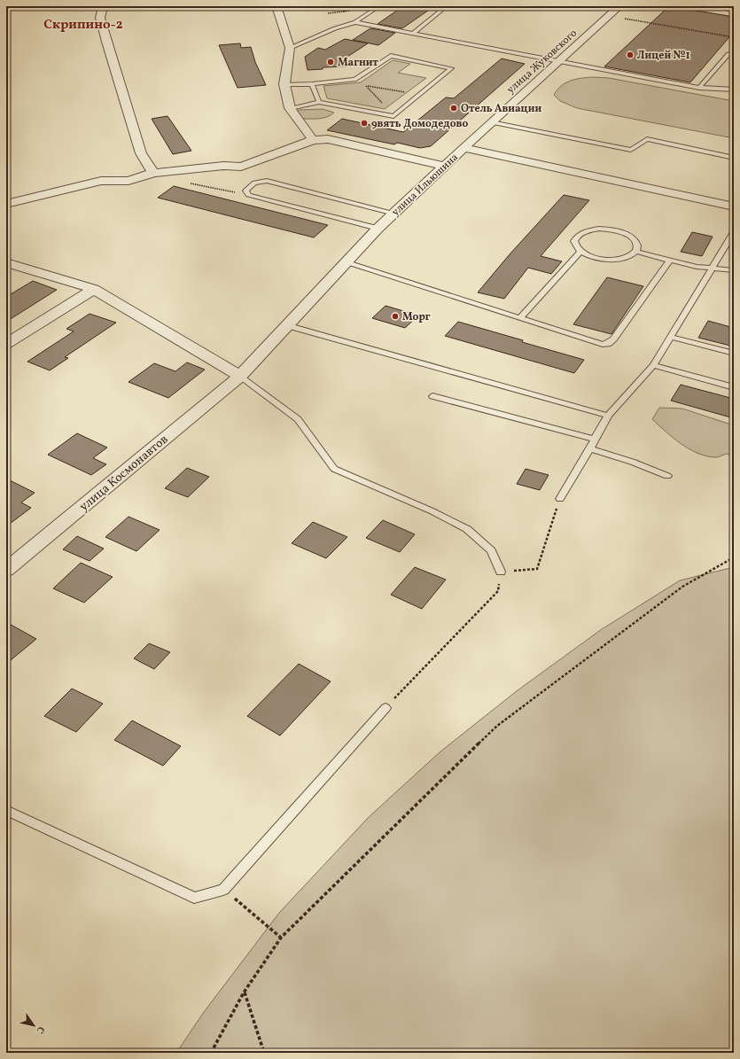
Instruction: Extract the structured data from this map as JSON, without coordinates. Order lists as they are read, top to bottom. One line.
{"streets":{"street":["улица Жуковского","улица Ильюшина","улица Космонавтов"]},"crossings":[["улица Жуковского","улица Ильюшина"],["улица Ильюшина","улица Космонавтов"]],"districts":["Скрипино-2"],"places":["Лицей №1","Магнит","Отель Авиации","9вять Домодедово","Морг"],"north":"bottom right"}
